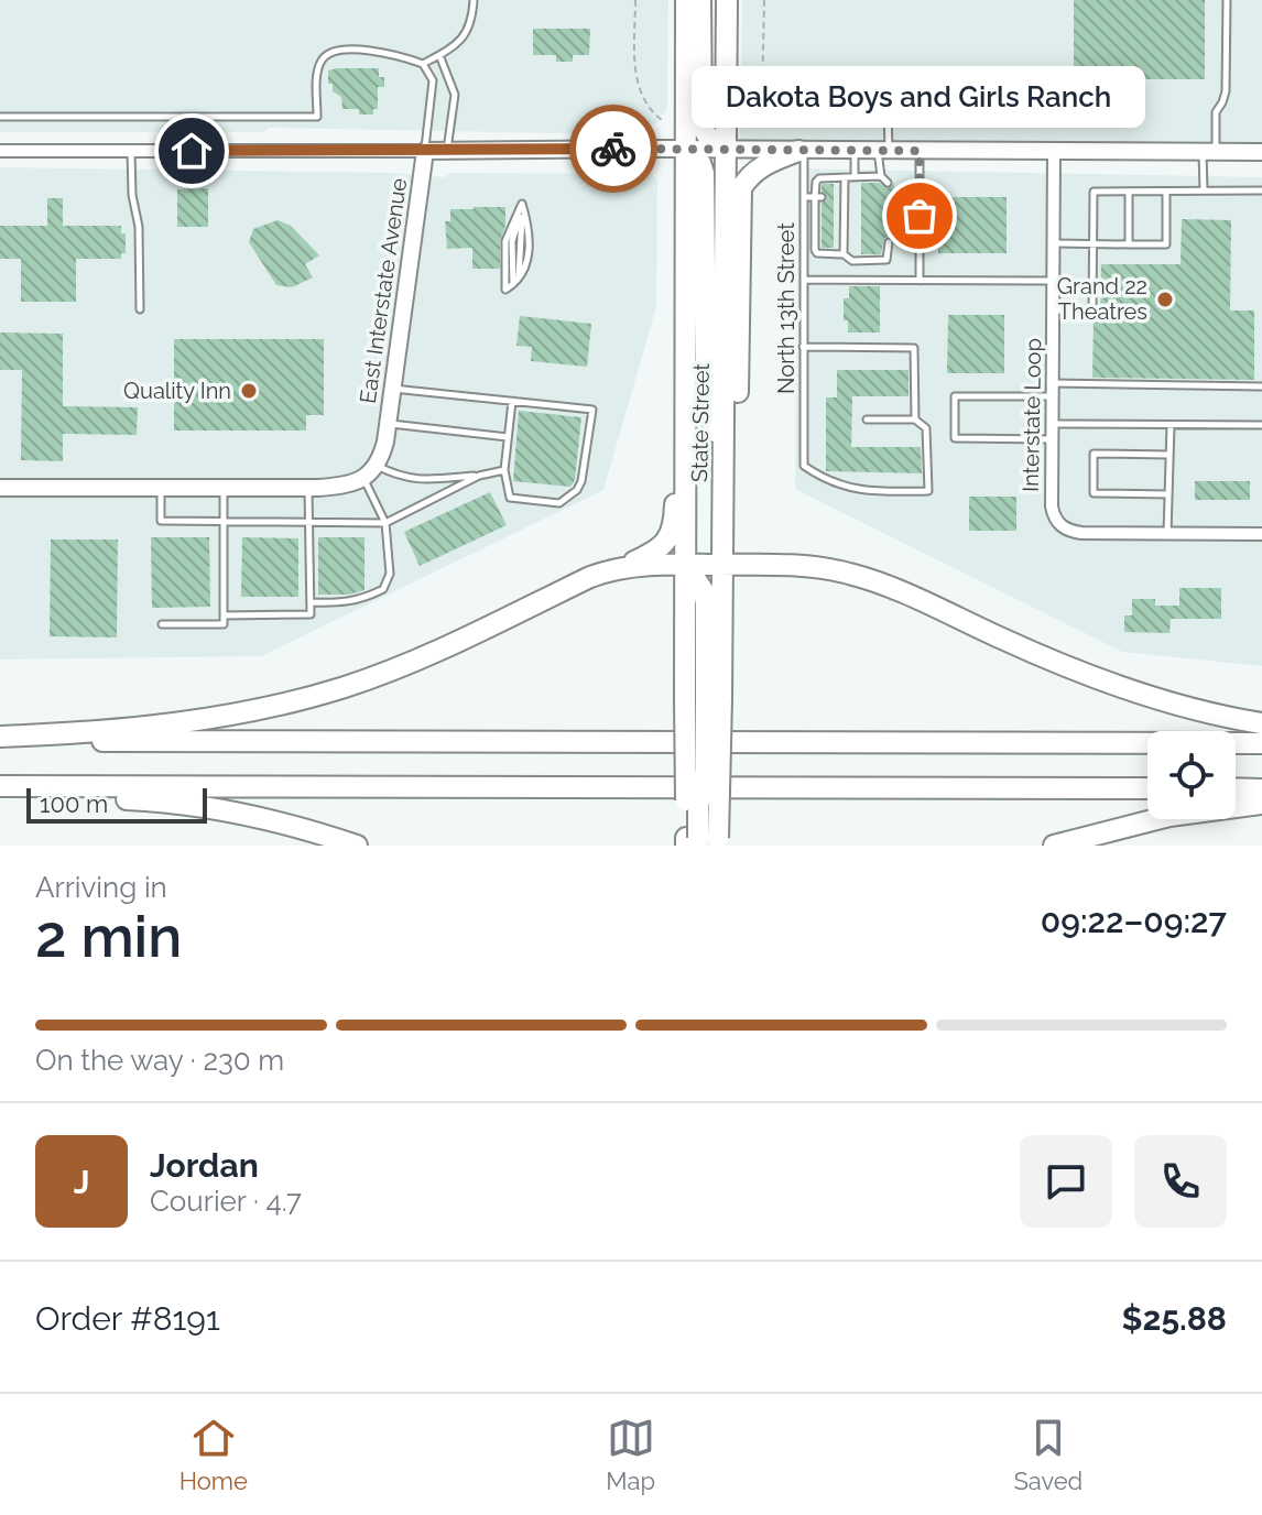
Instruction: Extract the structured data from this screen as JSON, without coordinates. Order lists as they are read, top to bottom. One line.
{"streets":{"highway":["State Street"],"street":["East Interstate Avenue","Interstate Loop"],"lane":["North 13th Street"]},"crossings":[["East Interstate Avenue","North 13th Street"],["East Interstate Avenue","Interstate Loop"],["East Interstate Avenue","State Street"]],"places":["Dakota Boys and Girls Ranch","Grand 22 Theatres","Quality Inn"],"scale_bar":"100 m","page":{"bubble":"Dakota Boys and Girls Ranch","scale":"100 m","heading":["2 min","Arriving in","09:22–09:27"],"panel":["Jordan","Courier · 4.7","Order #8191","$25.88"],"bar":"On the way · 230 m","round":"J","tabs":["Home","Map","Saved"]}}
